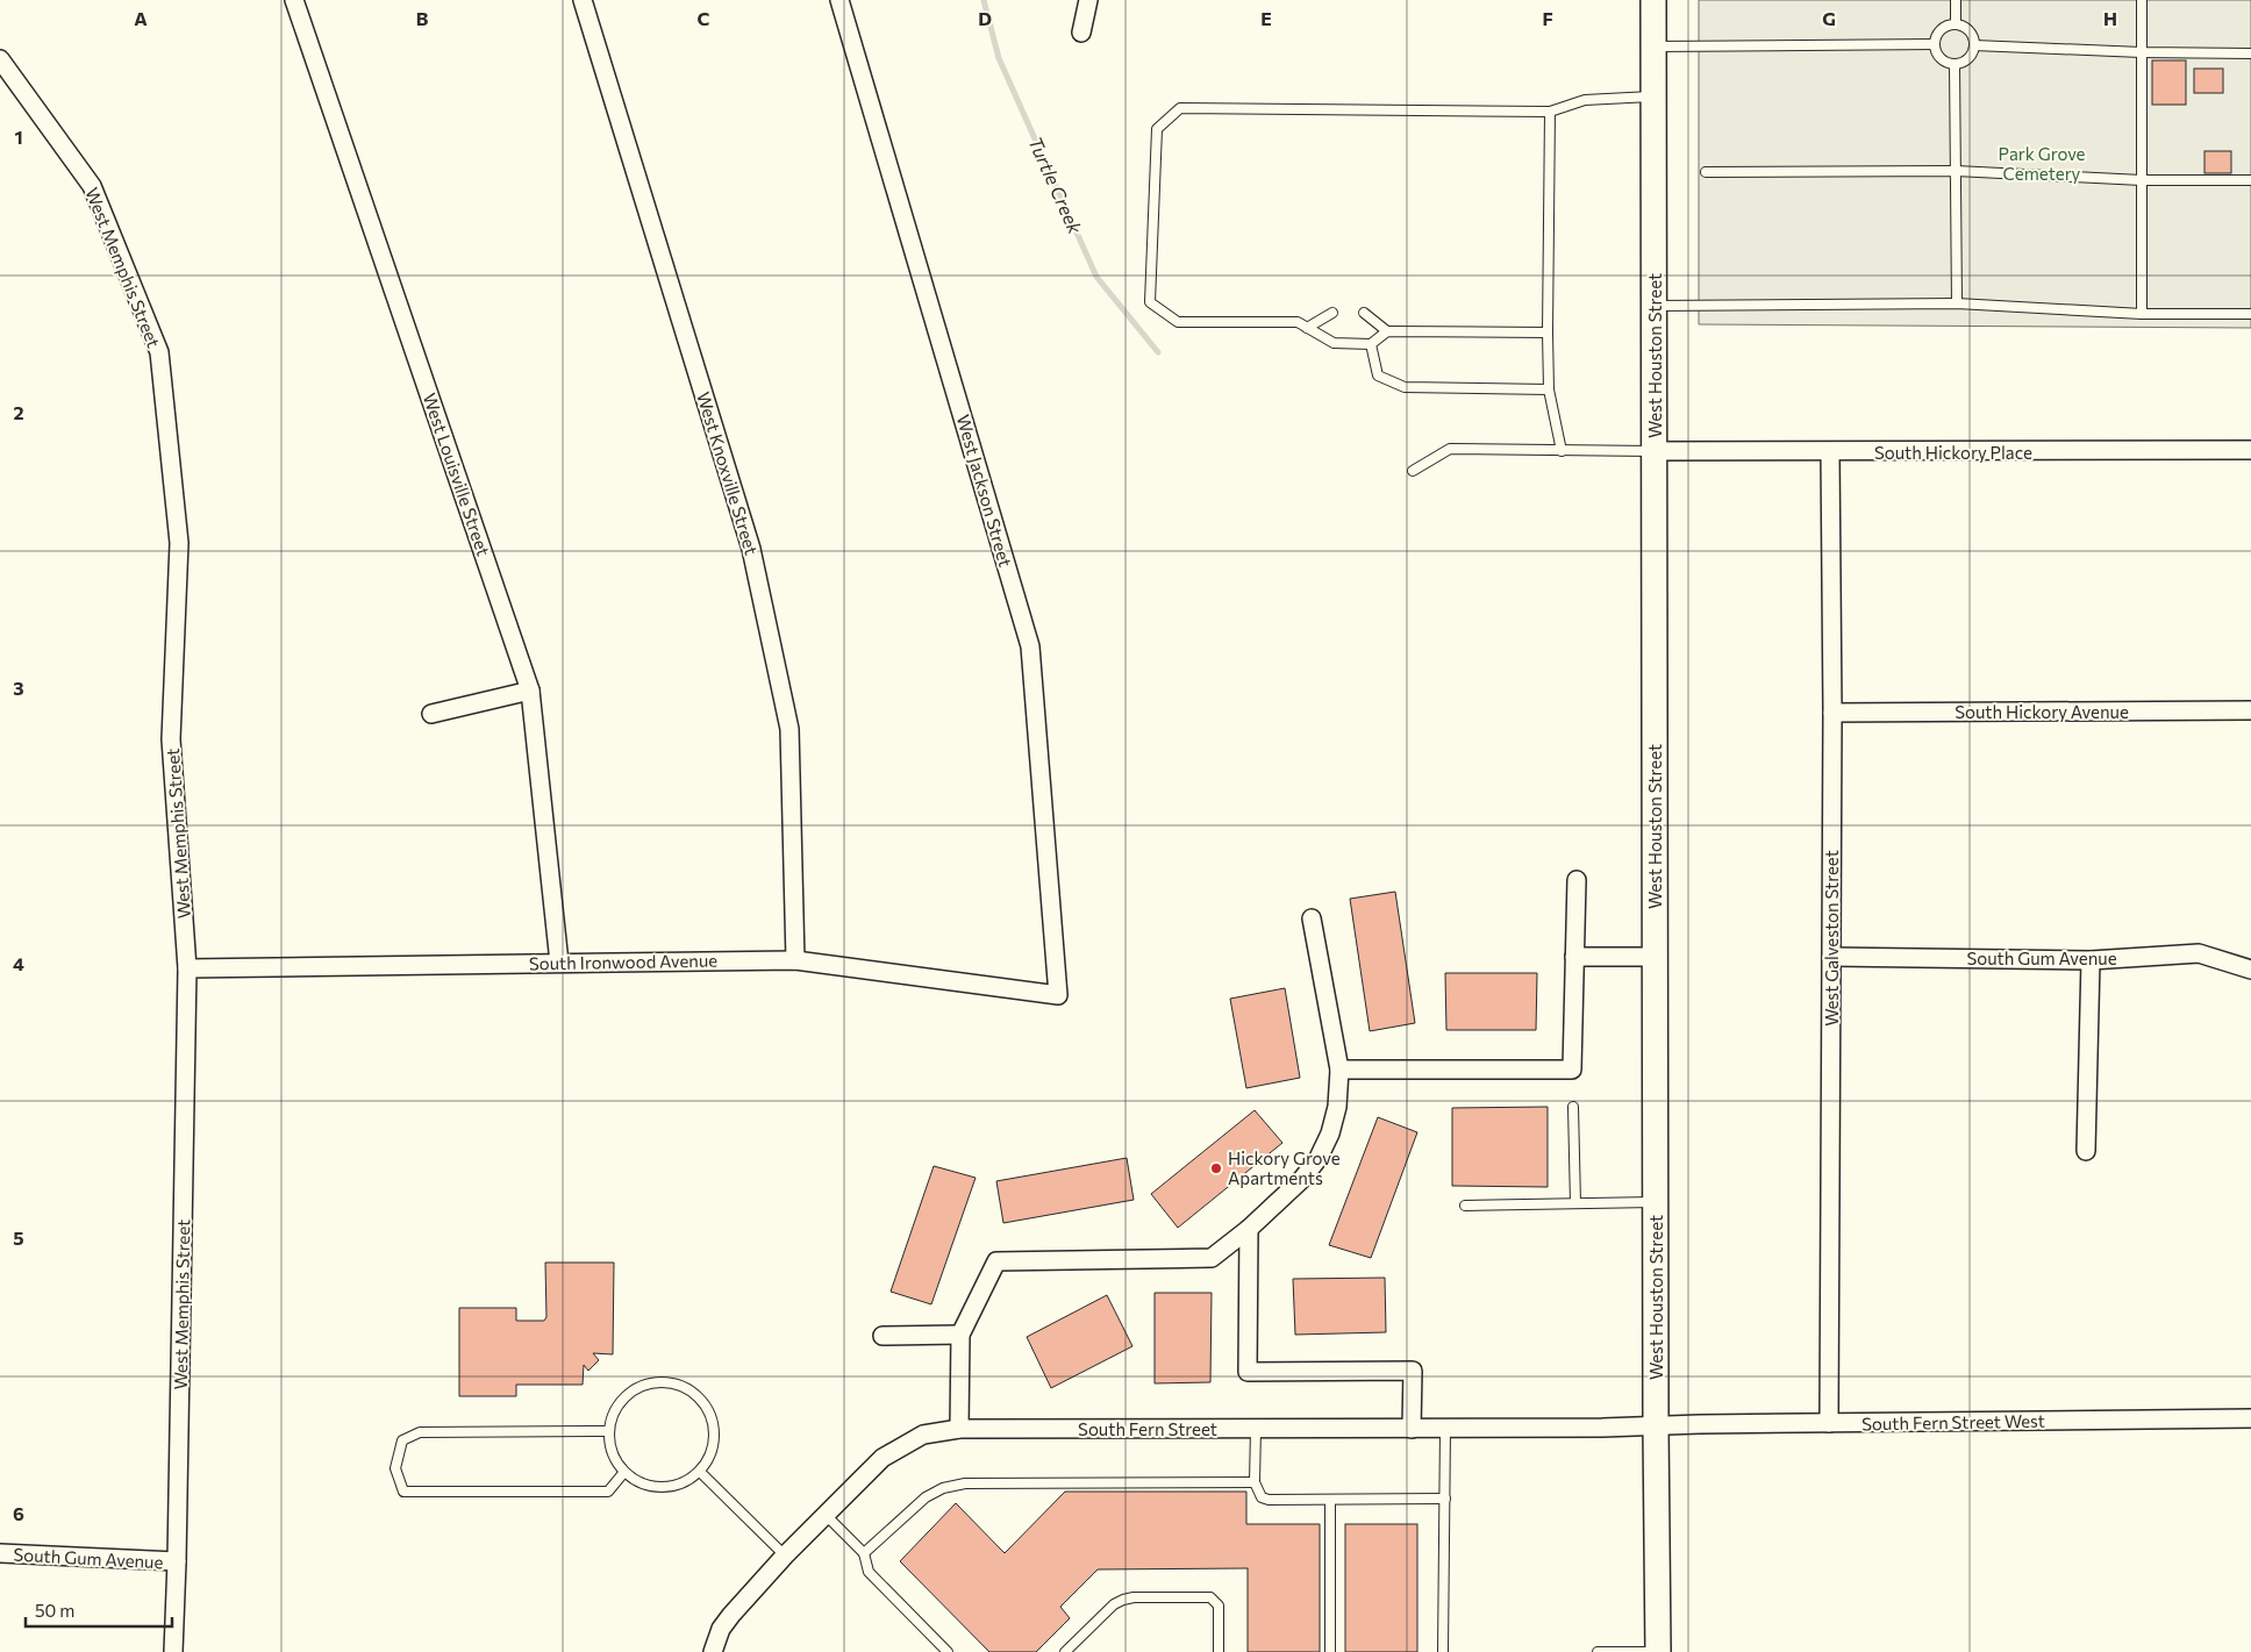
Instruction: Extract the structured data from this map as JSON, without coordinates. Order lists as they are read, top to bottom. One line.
{"streets":{"main road":["West Houston Street"],"street":["West Memphis Street","South Hickory Place","West Knoxville Street","West Louisville Street","West Jackson Street","South Hickory Avenue","West Galveston Street","South Gum Avenue","South Ironwood Avenue","South Fern Street West","South Fern Street"]},"crossings":[["West Memphis Street","South Gum Avenue"],["West Memphis Street","South Ironwood Avenue"],["West Houston Street","South Hickory Place"],["West Houston Street","South Fern Street West"],["West Houston Street","South Fern Street"],["South Hickory Place","West Galveston Street"],["West Knoxville Street","South Ironwood Avenue"],["West Louisville Street","South Ironwood Avenue"],["West Jackson Street","South Ironwood Avenue"],["South Hickory Avenue","West Galveston Street"],["West Galveston Street","South Gum Avenue"],["West Galveston Street","South Fern Street West"],["South Fern Street West","South Fern Street"]],"water":["Turtle Creek"],"parks":["Park Grove Cemetery"],"places":["Hickory Grove Apartments"],"scale_bar":"50 m","grid":{"columns":["A","B","C","D","E","F","G","H"],"rows":["1","2","3","4","5","6"]}}
